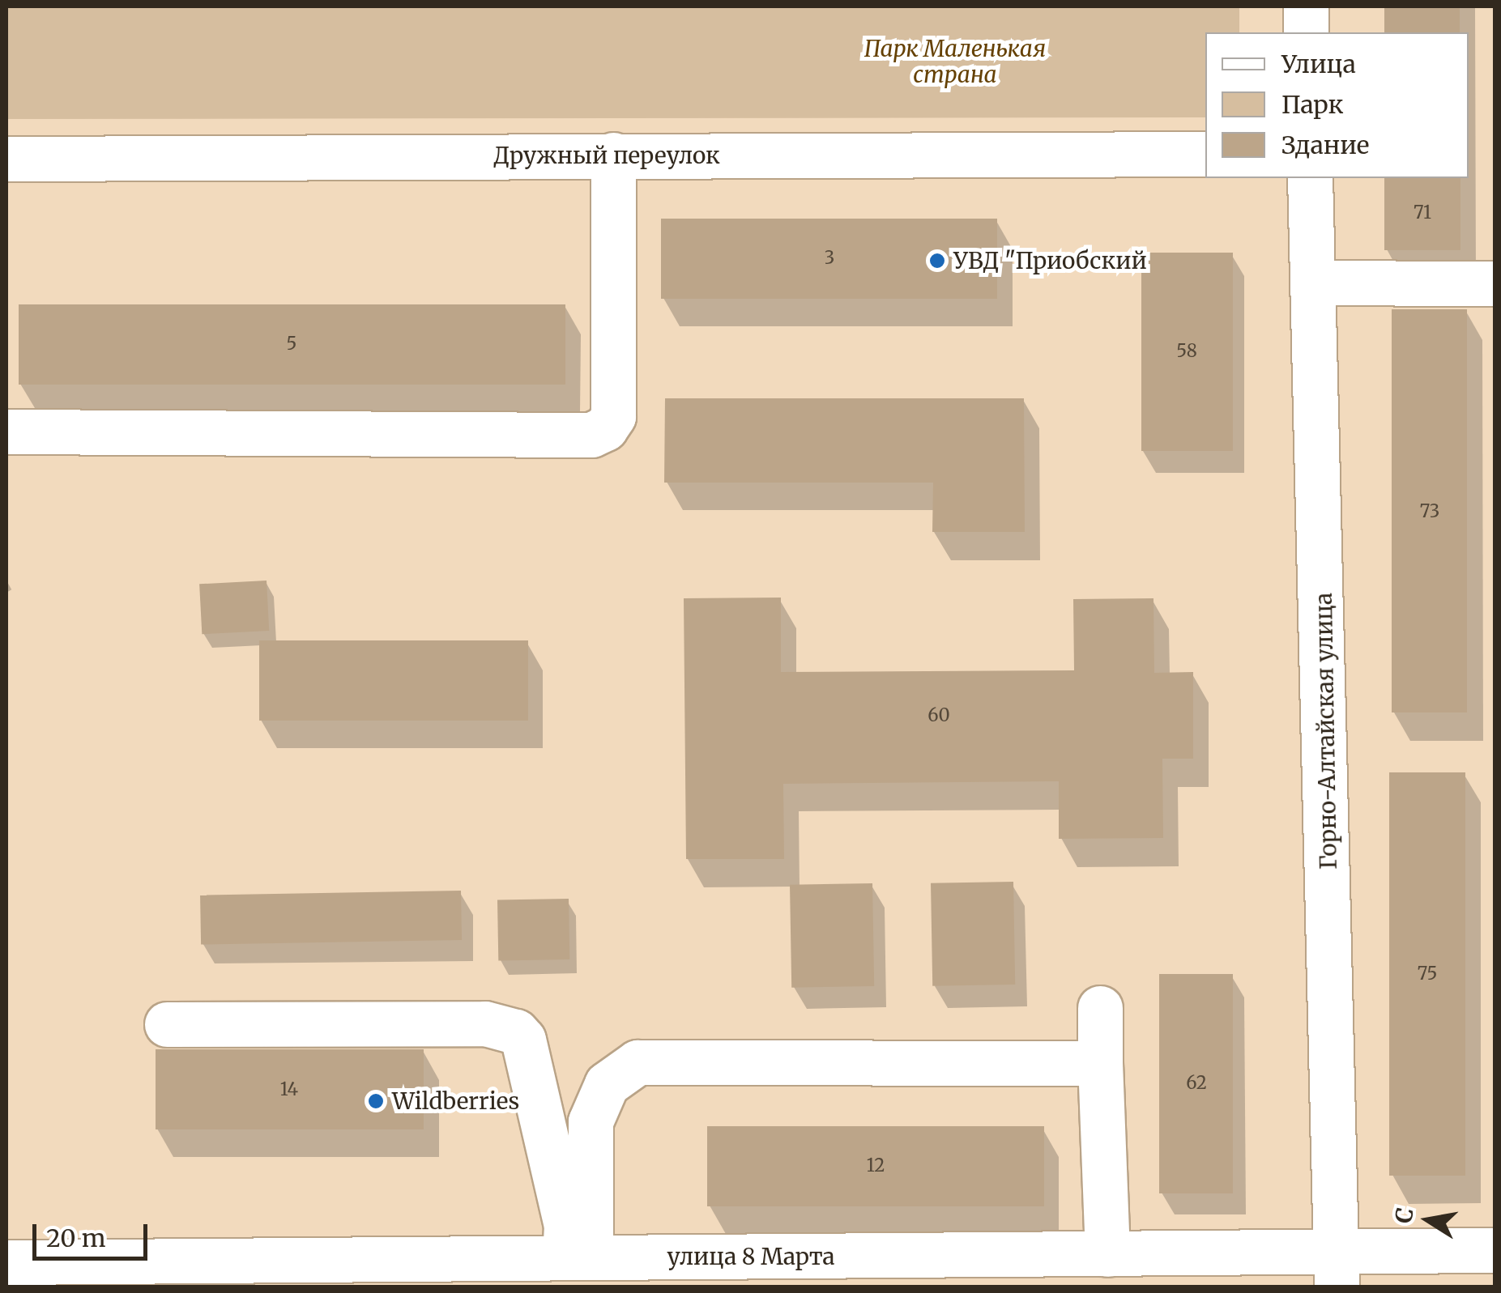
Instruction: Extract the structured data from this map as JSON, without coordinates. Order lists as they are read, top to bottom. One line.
{"streets":{"street":["Дружный переулок","Горно-Алтайская улица","улица 8 Марта"]},"crossings":[["Горно-Алтайская улица","улица 8 Марта"]],"parks":["Парк Маленькая страна"],"places":["УВД \"Приобский","Wildberries"],"house_numbers":["71","3","5","58","73","60","75","62","14","12"],"legend":["Улица","Парк","Здание"],"scale_bar":"20 m","north":"left"}
